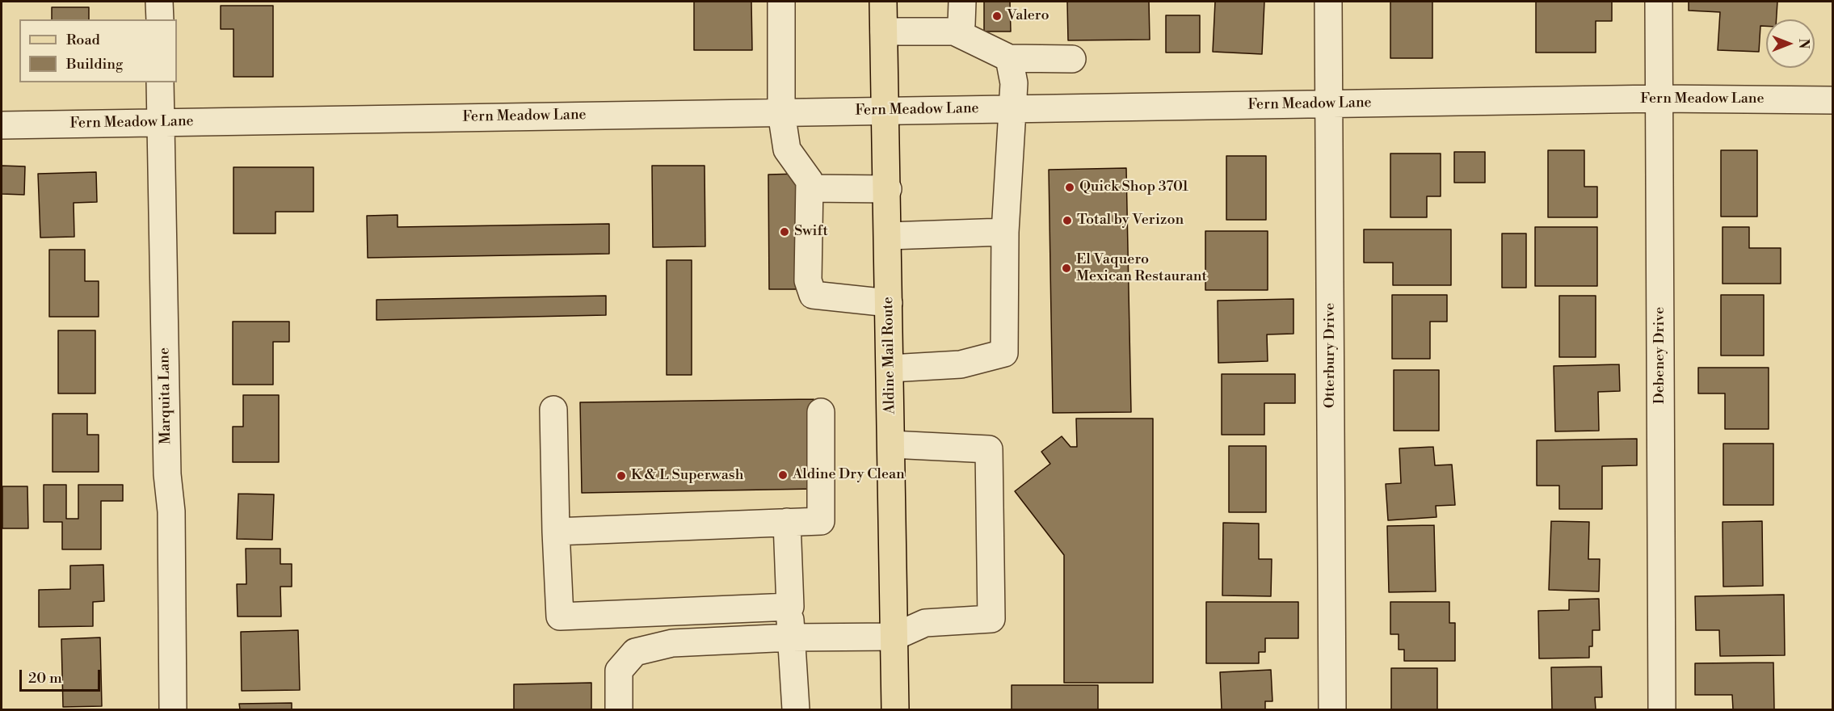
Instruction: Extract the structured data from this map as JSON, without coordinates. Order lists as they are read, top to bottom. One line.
{"streets":{"main road":["Aldine Mail Route"],"street":["Fern Meadow Lane","Otterbury Drive","Debeney Drive","Marquita Lane"]},"crossings":[["Fern Meadow Lane","Aldine Mail Route"],["Fern Meadow Lane","Otterbury Drive"],["Fern Meadow Lane","Debeney Drive"],["Fern Meadow Lane","Marquita Lane"]],"places":["Valero","Quick Shop 3701","Total by Verizon","Swift","El Vaquero Mexican Restaurant","Aldine Dry Clean","K & L Superwash"],"legend":["Road","Building"],"scale_bar":"20 m","north":"right"}
